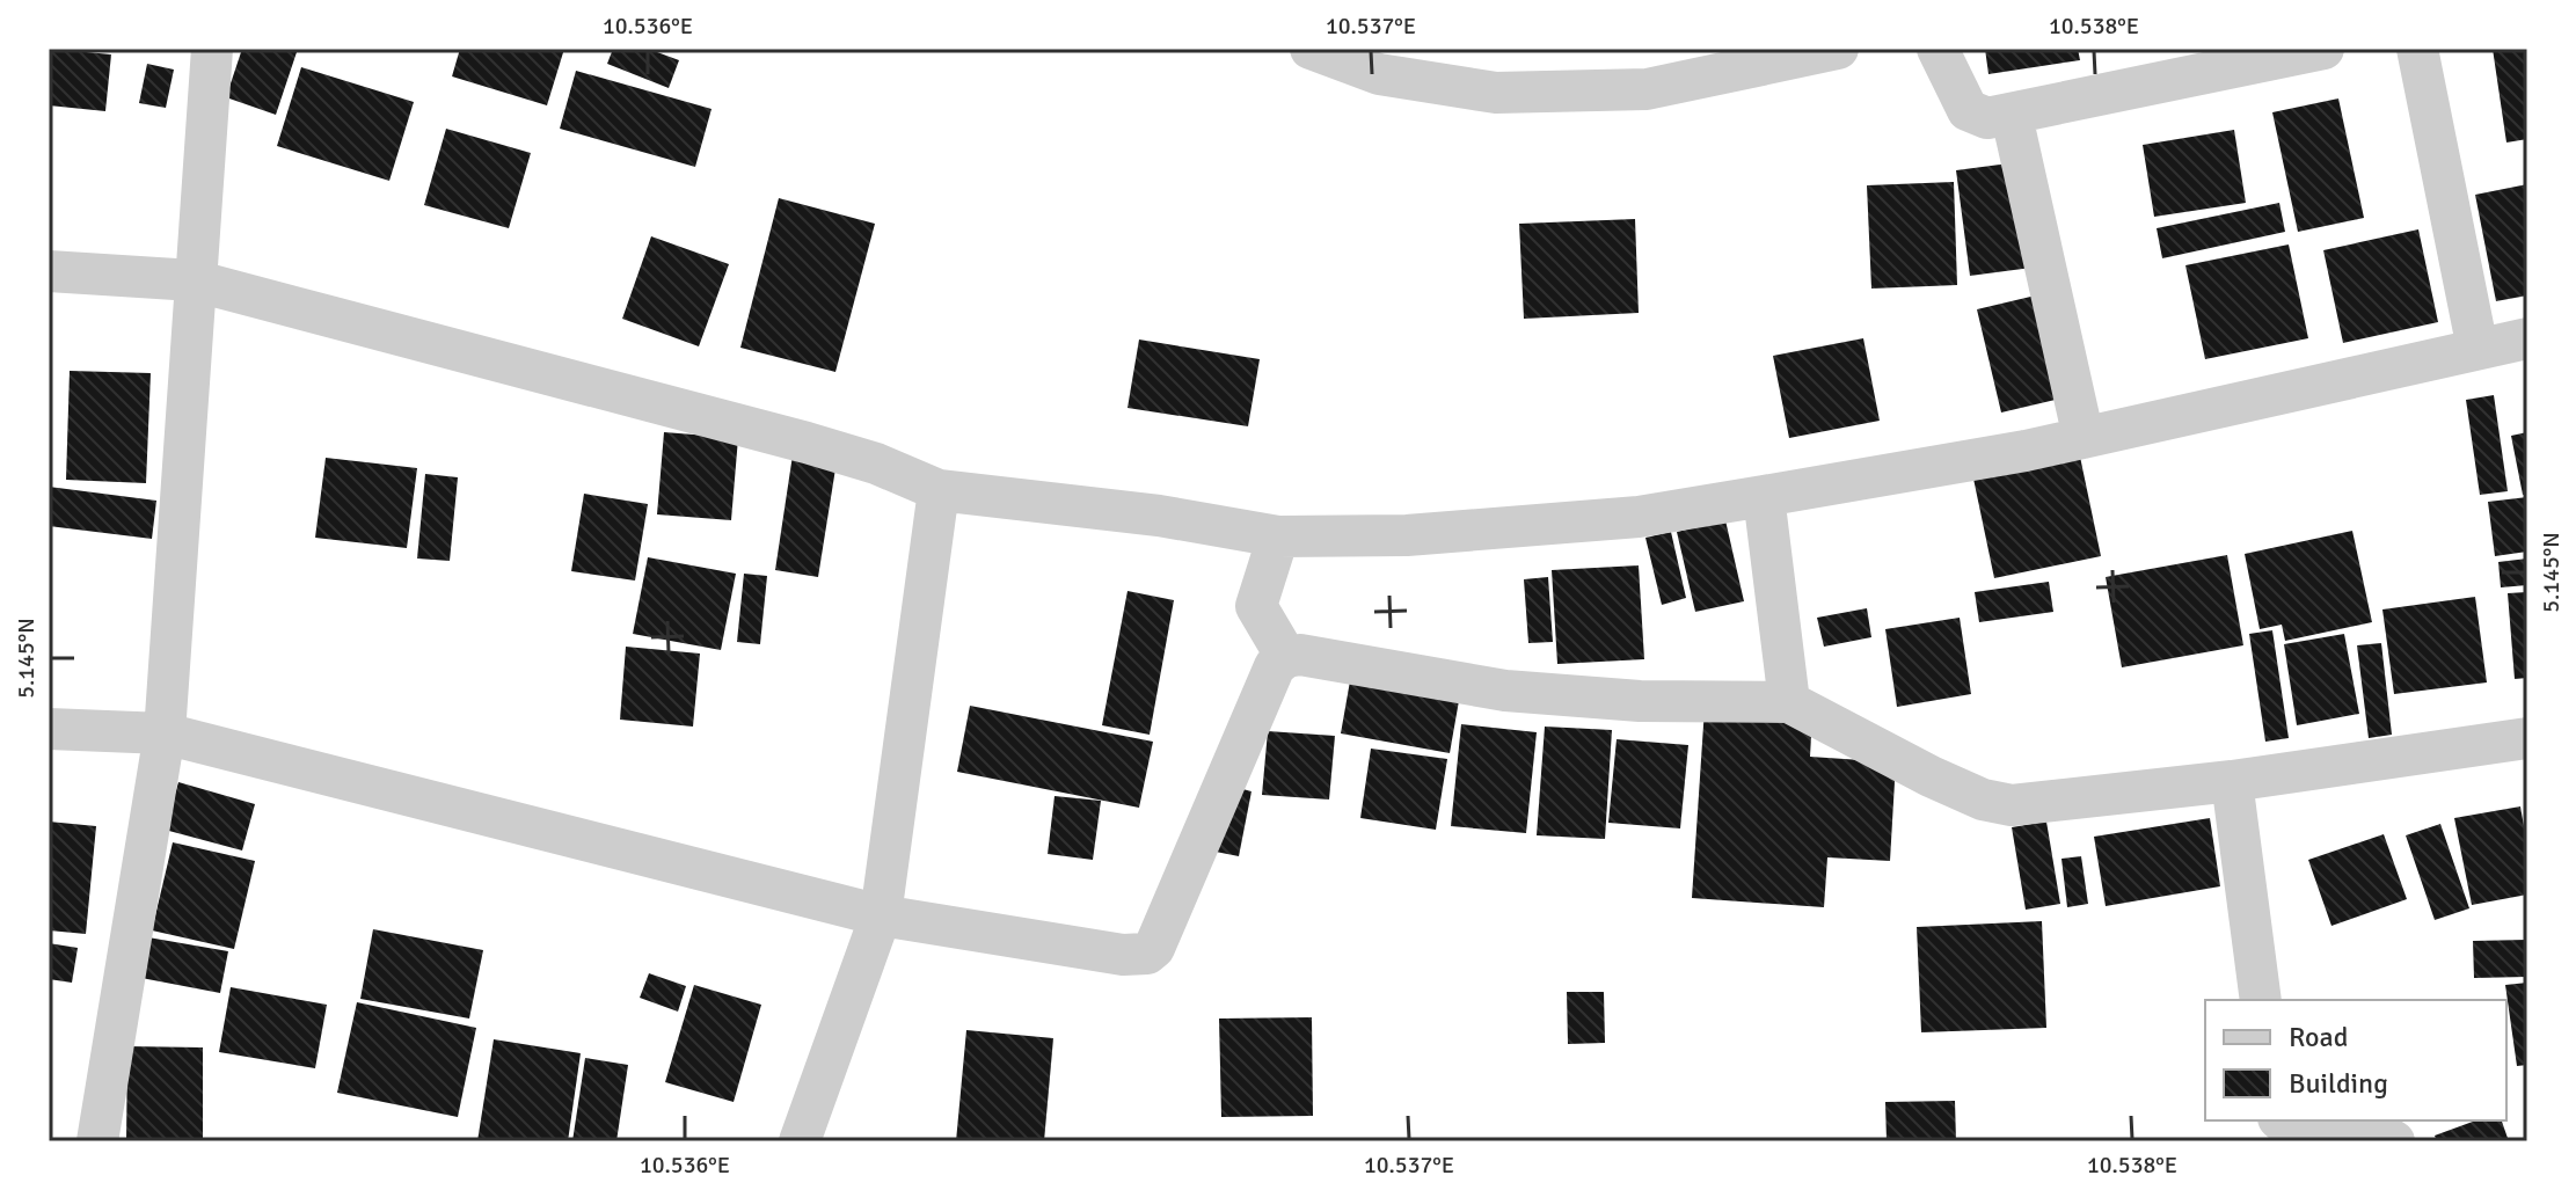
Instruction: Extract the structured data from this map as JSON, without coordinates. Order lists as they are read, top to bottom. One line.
{"legend":["Road","Building"],"coordinates":["10.536°E","10.537°E","10.538°E","5.145°N"]}
